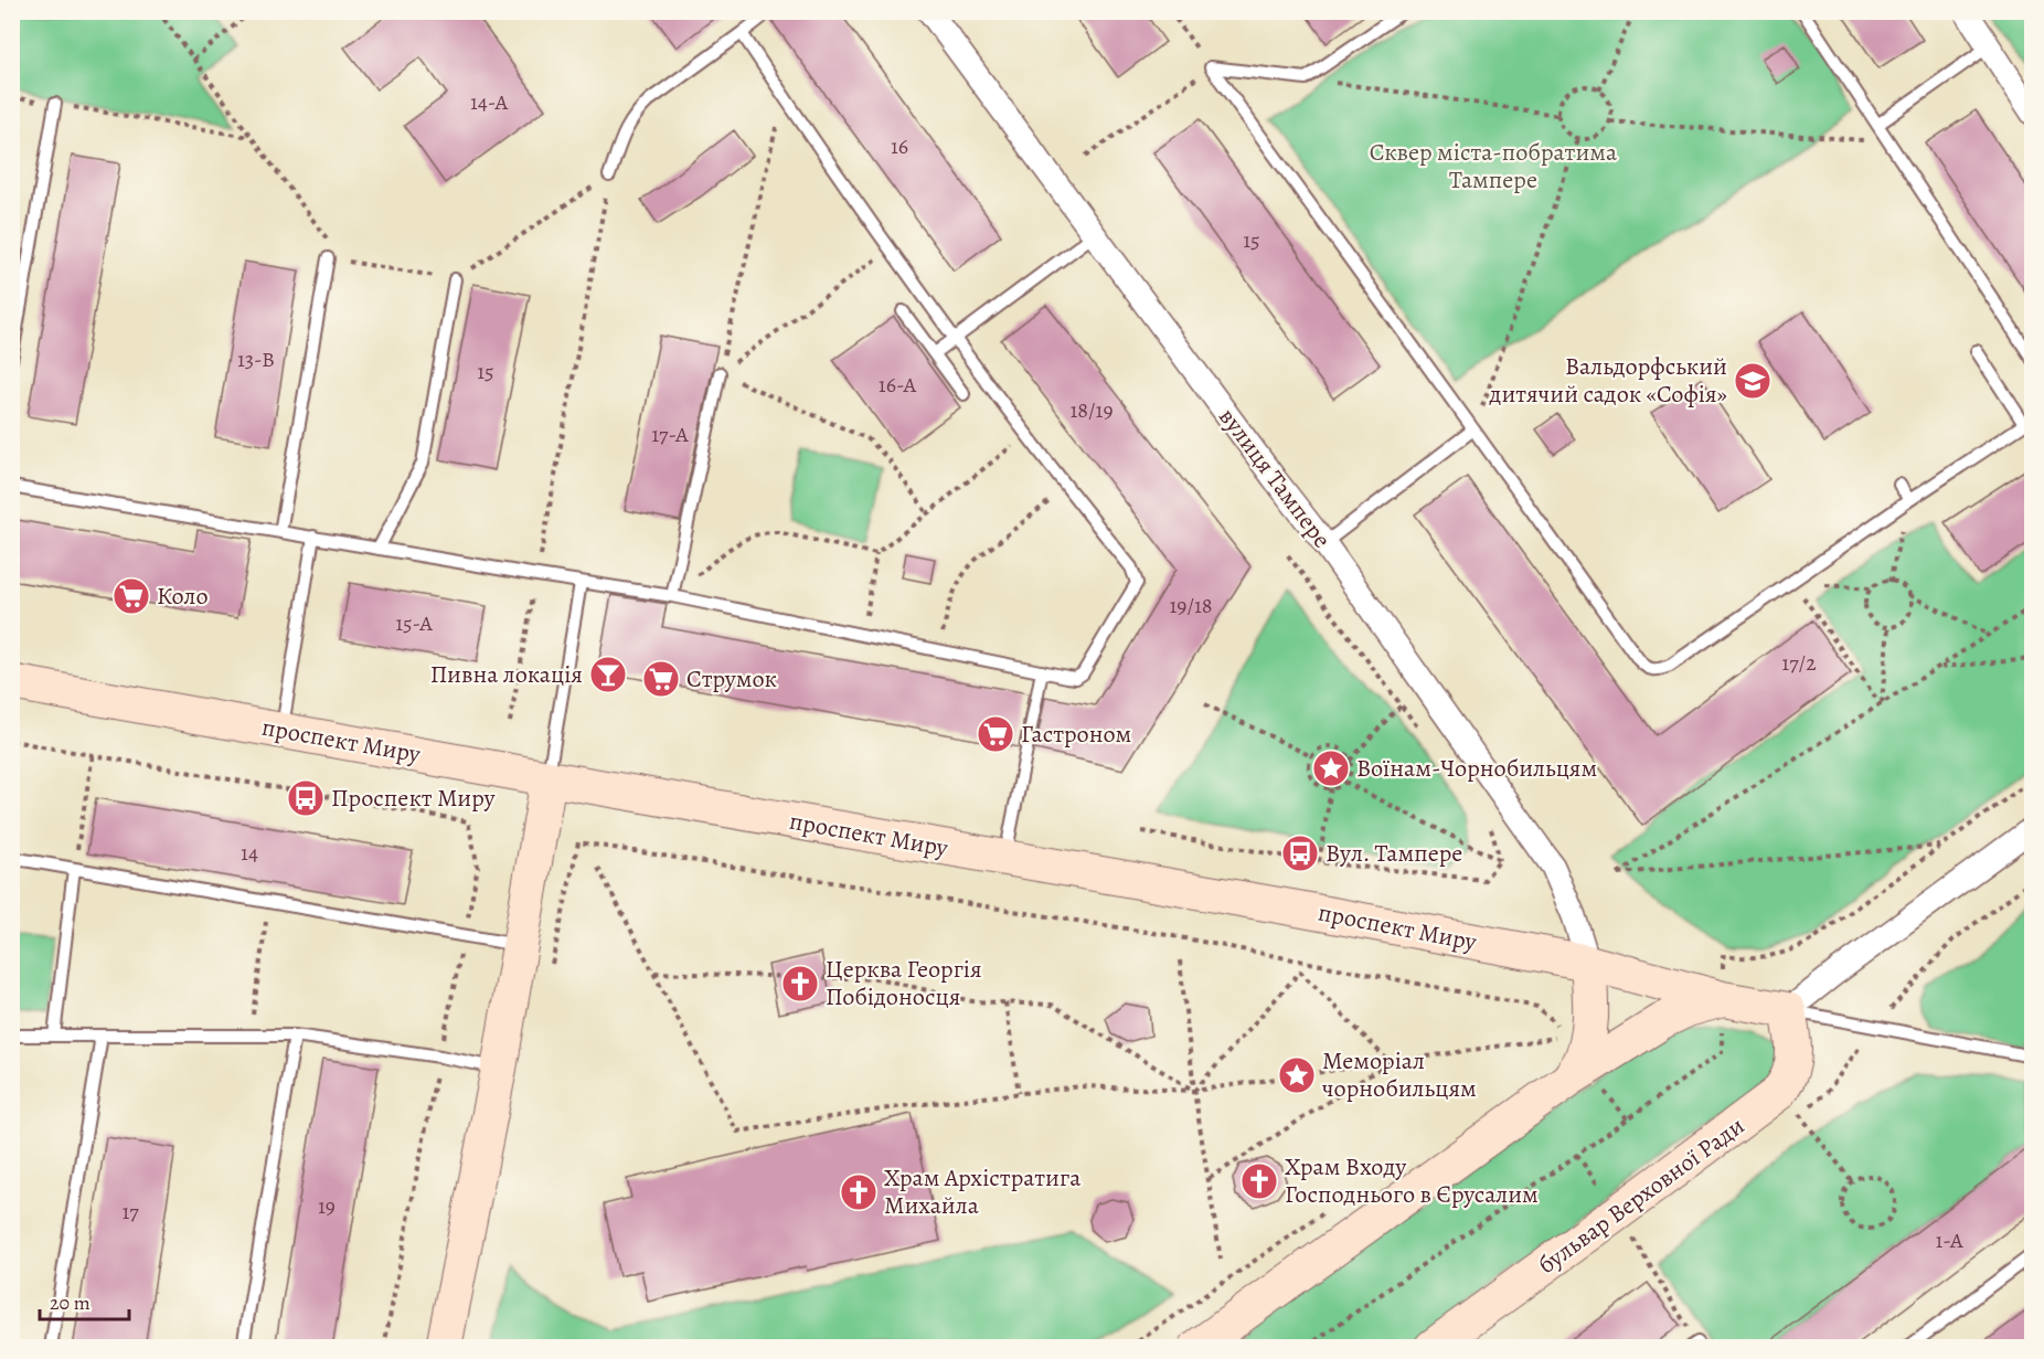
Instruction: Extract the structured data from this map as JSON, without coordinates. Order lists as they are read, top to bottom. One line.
{"streets":{"main road":["проспект Миру","бульвар Верховної Ради"],"street":["вулиця Тампере"]},"crossings":[["вулиця Тампере","проспект Миру"]],"parks":["Сквер міста-побратима Тампере"],"places":{"school or university":["Вальдорфський дитячий садок «Софія»"],"supermarket":["Коло","Струмок","Гастроном"],"bar":["Пивна локація"],"place":["Воїнам-Чорнобильцям","Меморіал чорнобильцям"],"bus stop":["Проспект Миру","Вул. Тампере"],"church":["Церква Георгія Побідоносця","Храм Входу Господнього в Єрусалим","Храм Архістратига Михайла"]},"house_numbers":["14-А","16","15","13-В","15","16-А","18/19","17-А","19/18","15-А","17/2","14","19","17","1-А"],"scale_bar":"20 m"}
